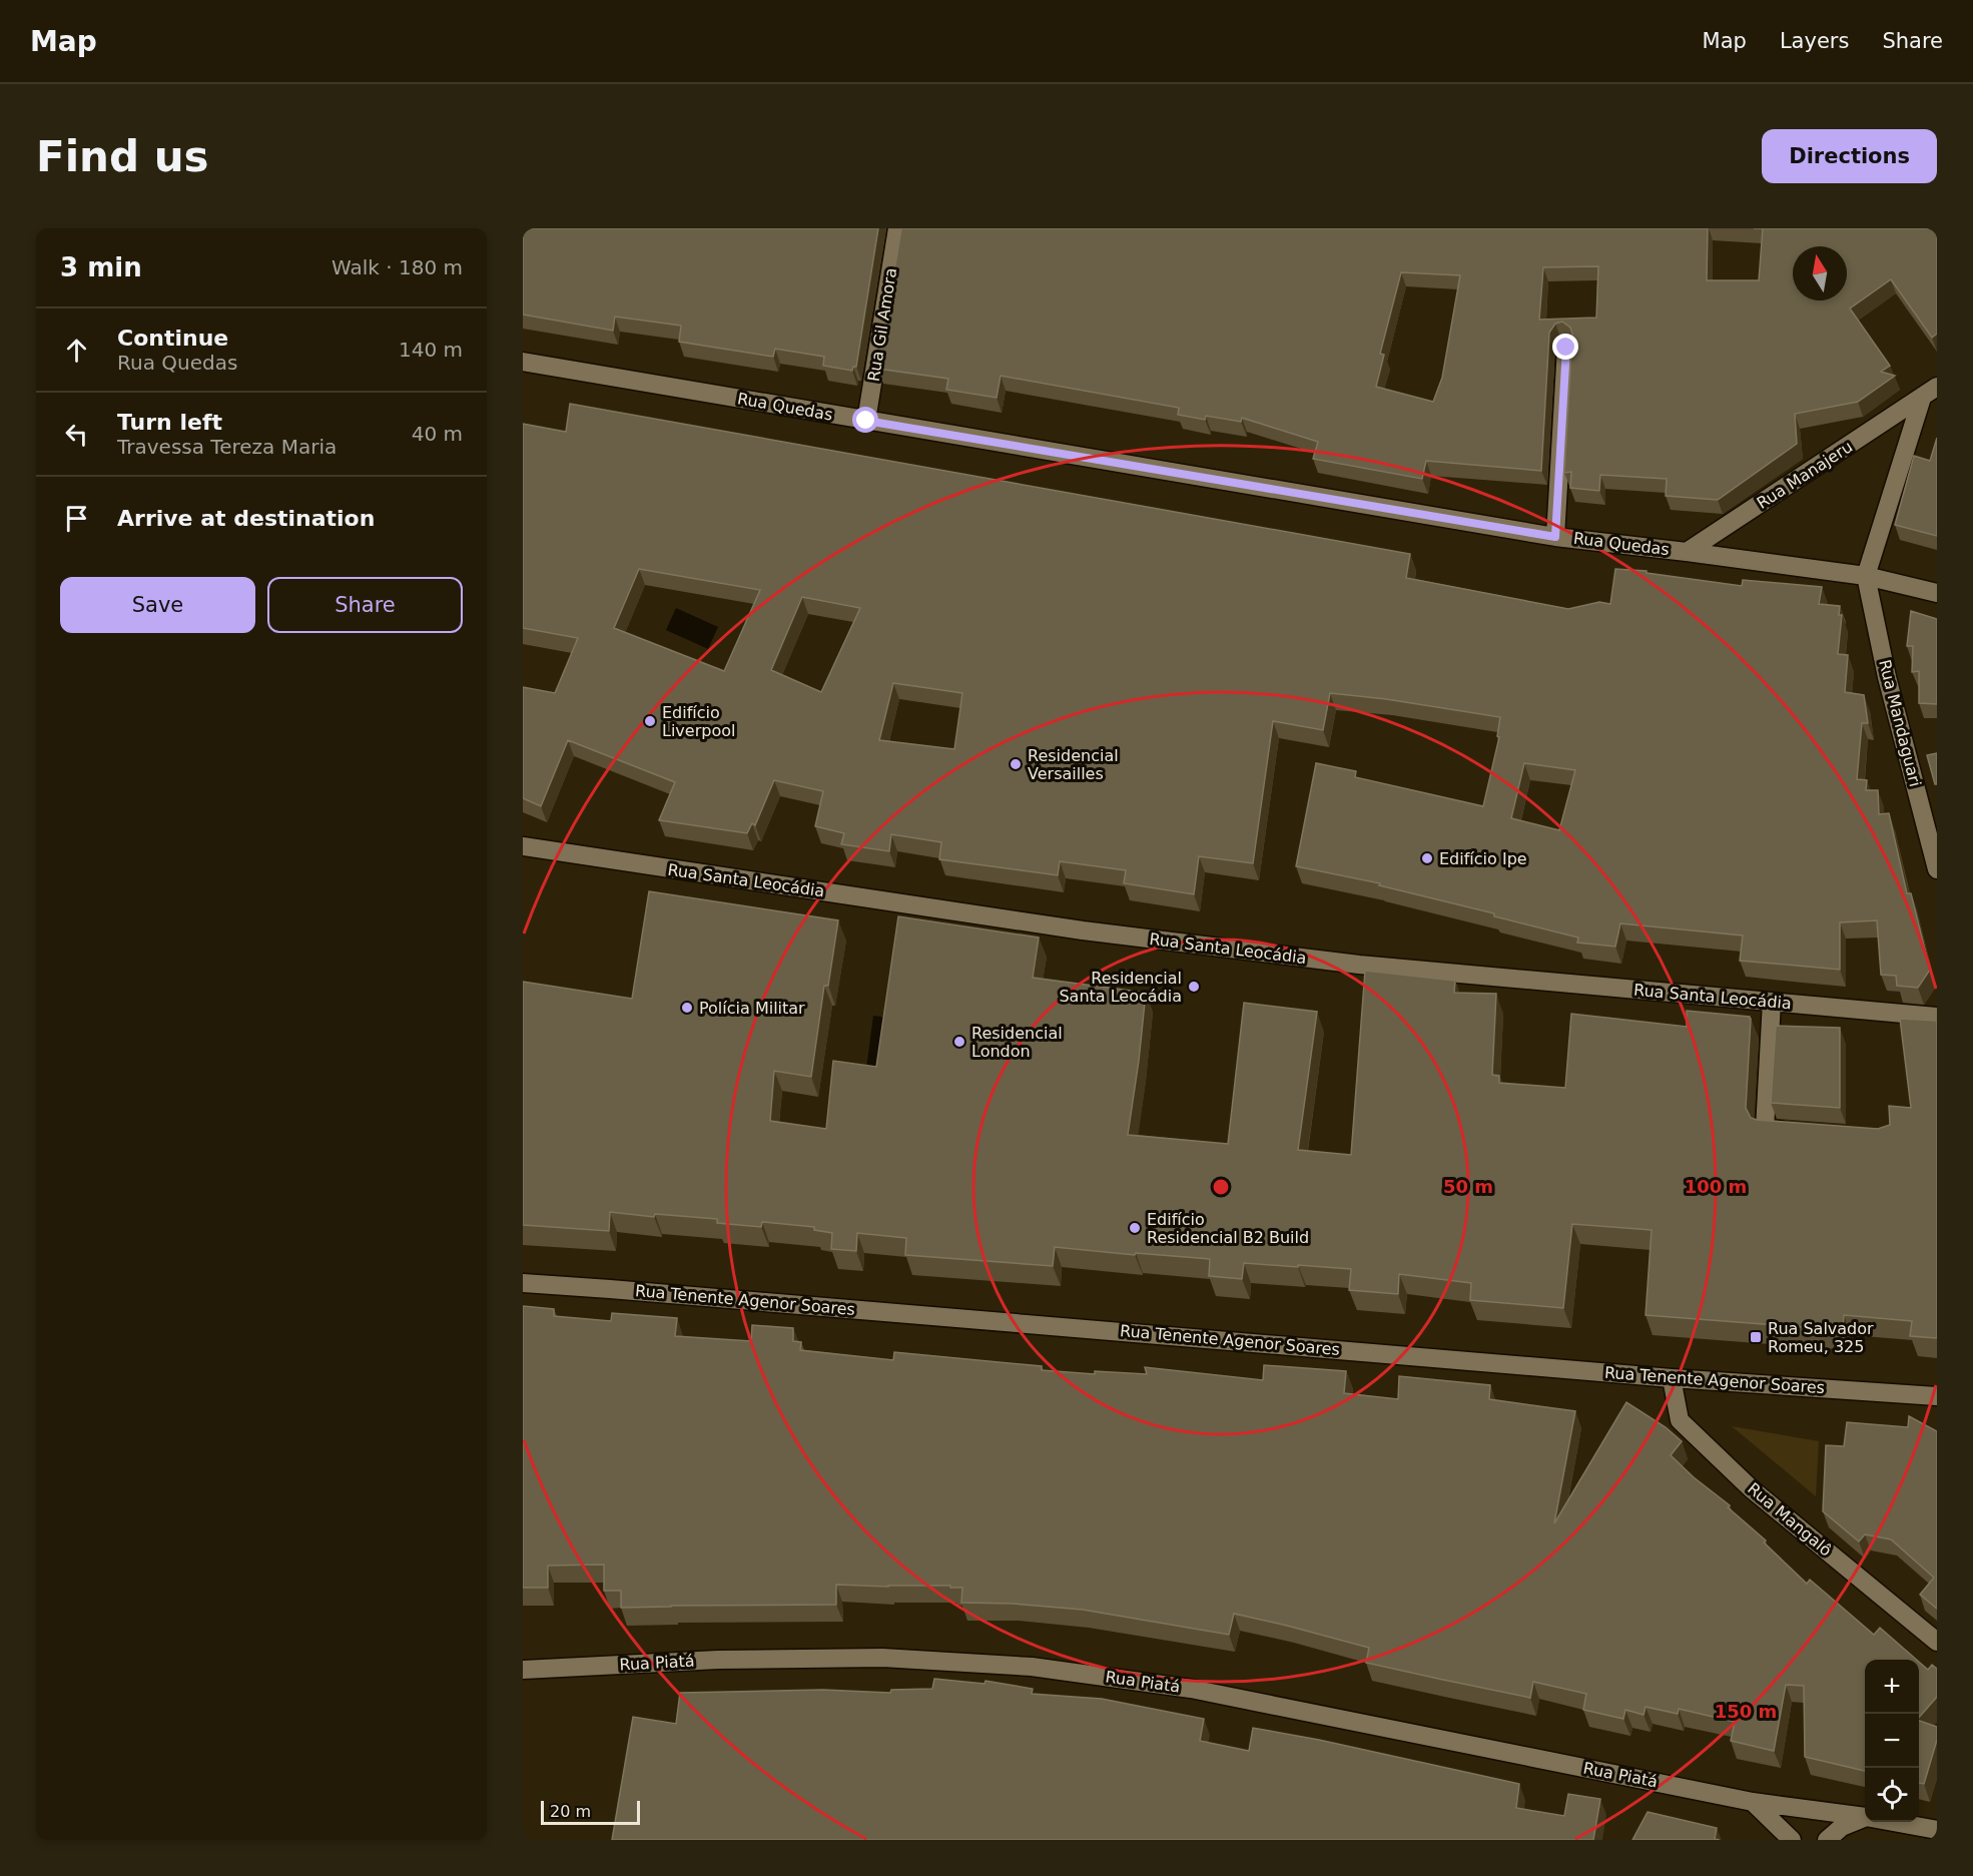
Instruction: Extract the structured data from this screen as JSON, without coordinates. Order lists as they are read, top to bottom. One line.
{"streets":{"street":["Rua Gil Amora","Rua Quedas","Rua Manajeru","Rua Mandaguari","Rua Santa Leocádia","Rua Tenente Agenor Soares","Rua Mangalô","Rua Piatá"]},"crossings":[["Rua Gil Amora","Rua Quedas"],["Rua Quedas","Rua Manajeru"],["Rua Quedas","Rua Mandaguari"],["Rua Manajeru","Rua Mandaguari"],["Rua Tenente Agenor Soares","Rua Mangalô"]],"places":{"other":["Edifício Liverpool","Residencial Versailles","Edifício Ipe","Residencial Santa Leocádia","Polícia Militar","Residencial London","Edifício Residencial B2 Build"],"transit":["Rua Salvador Romeu, 325"]},"scale_bar":"20 m","north":"top","page":{"header":"Map","nav":["Map","Layers","Share"],"buttons":["Directions",["Save","Share"]],"title":"Find us","heading":["3 min","Walk · 180 m"],"list":[["Continue","Rua Quedas","140 m"],["Turn left","Travessa Tereza Maria","40 m"],"Arrive at destination"],"map_buttons":["+","−"],"scale":"20 m"},"rings":["50 m","100 m","150 m"]}
